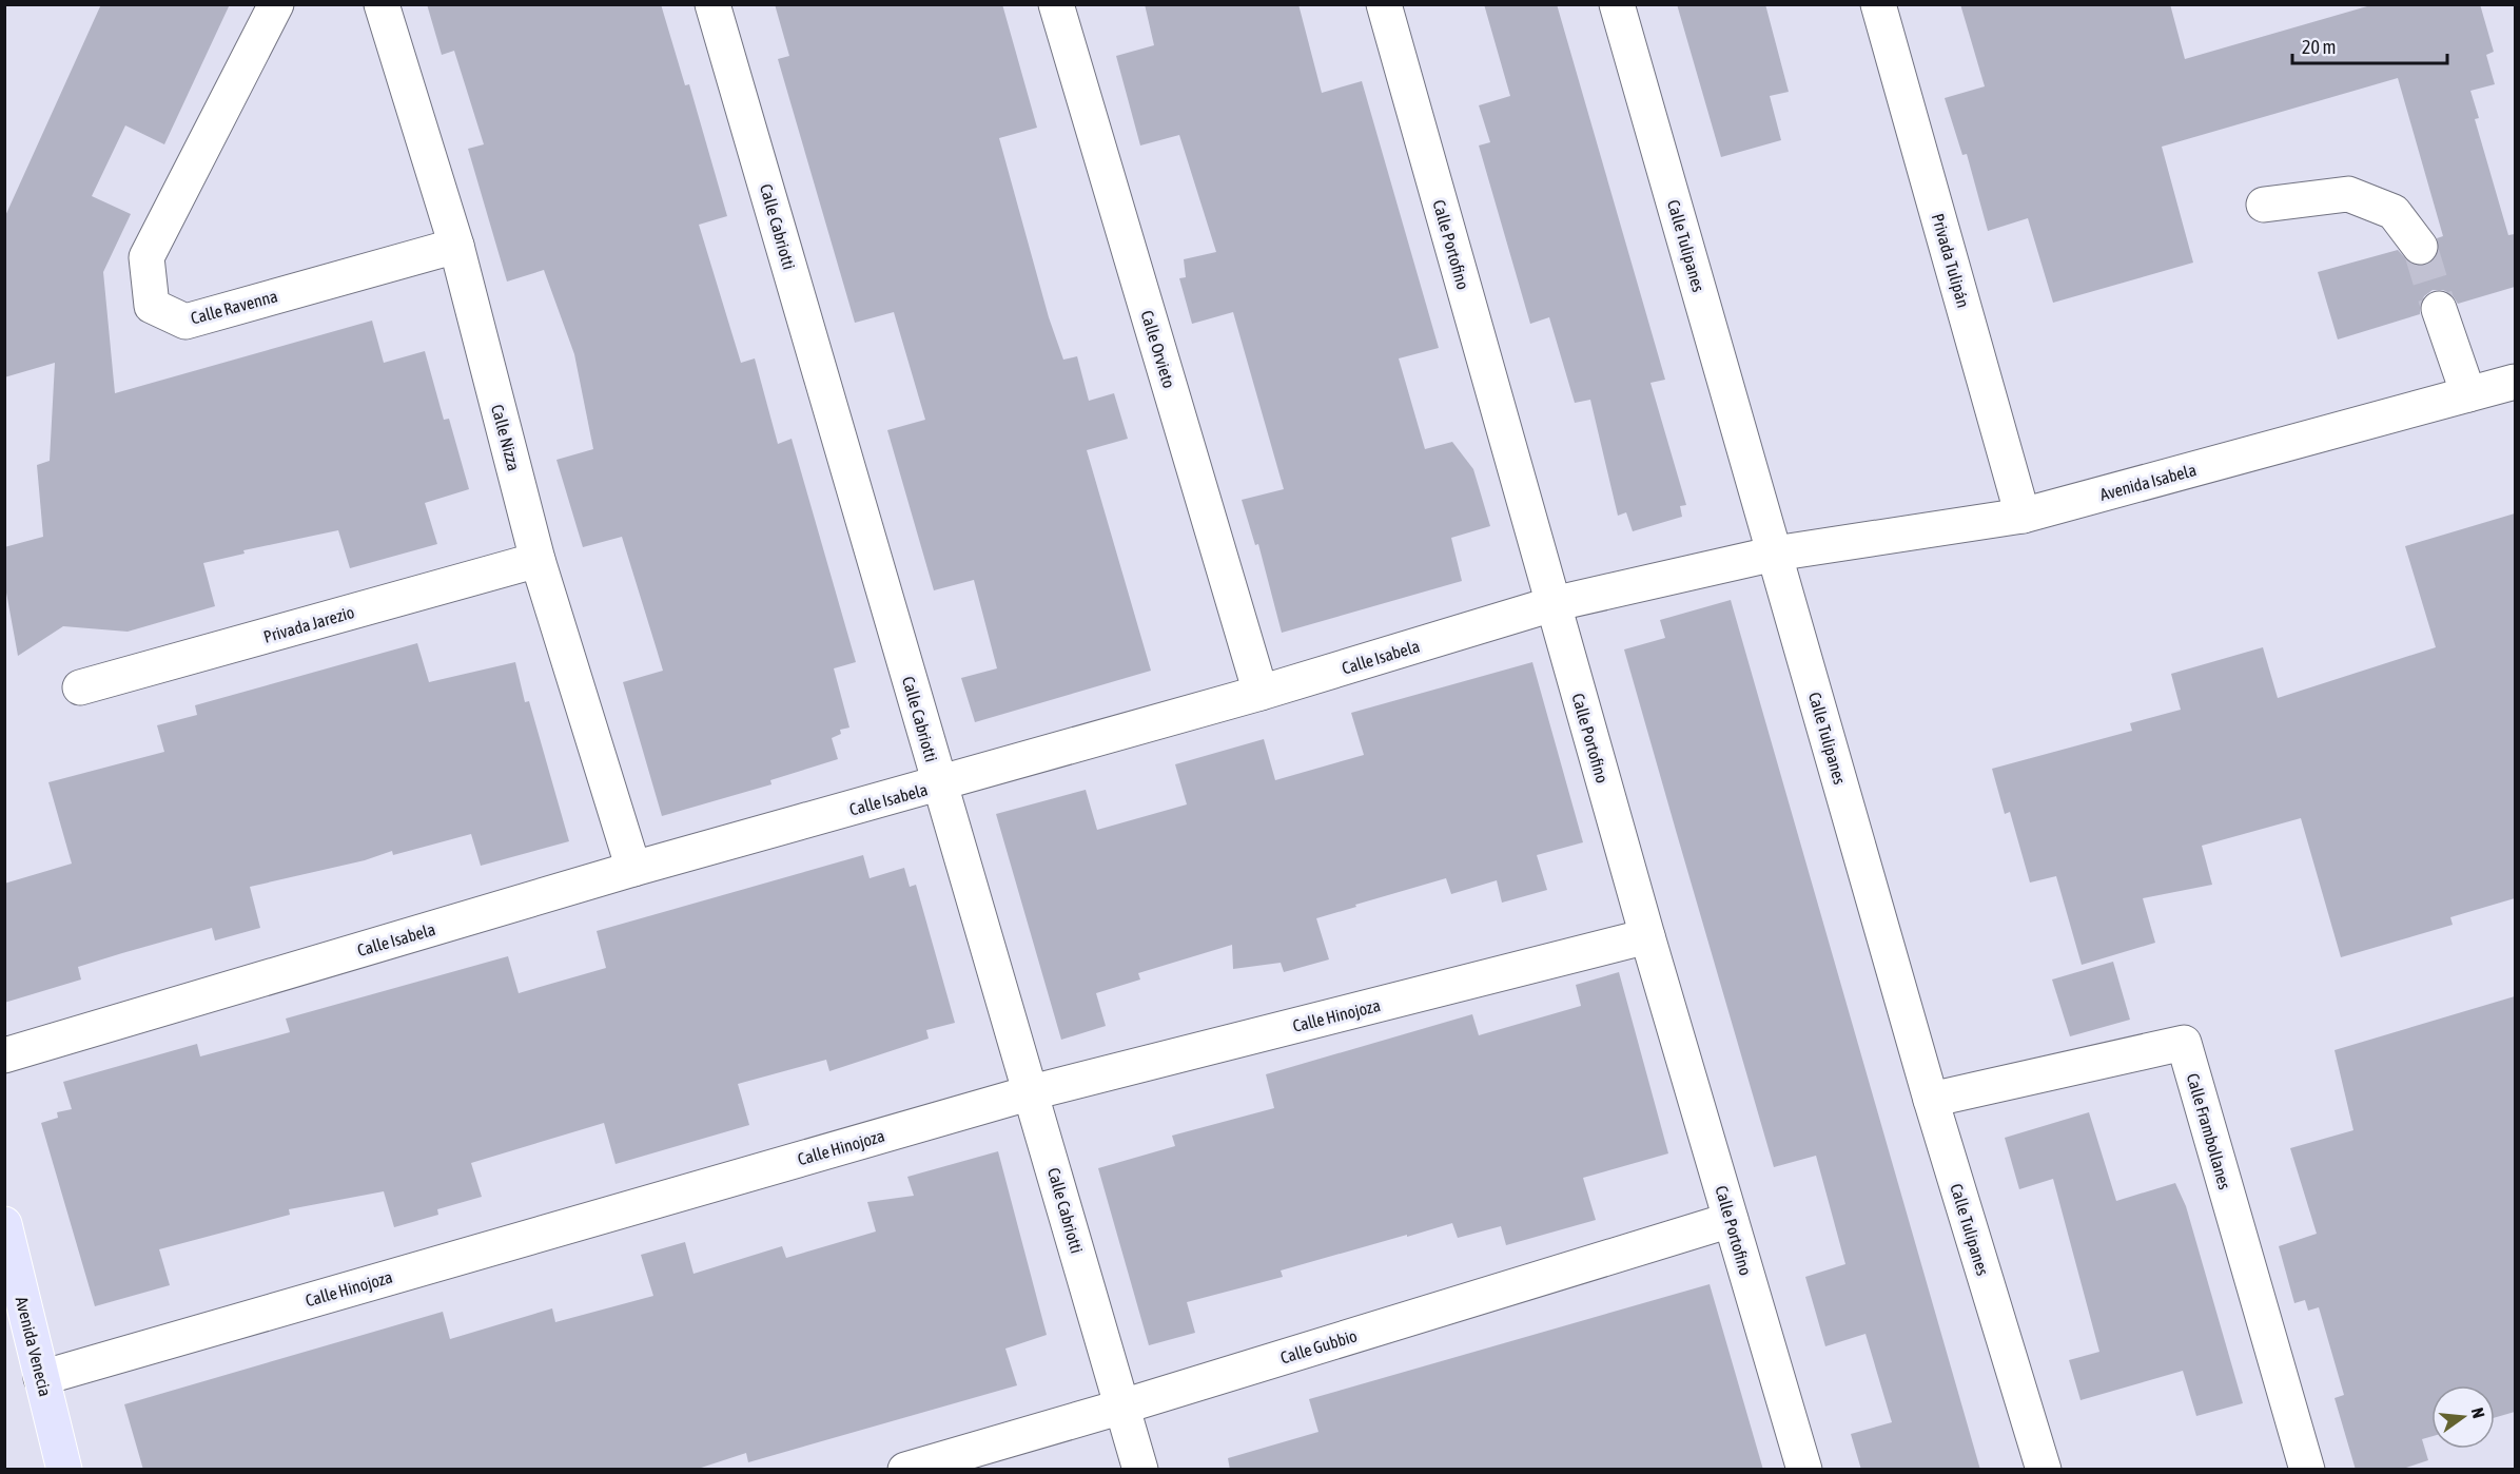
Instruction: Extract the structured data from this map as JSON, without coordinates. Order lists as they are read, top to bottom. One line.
{"streets":{"main road":["Avenida Venecia"],"street":["Calle Cabriotti","Calle Portofino","Calle Tulipanes","Privada Tulipán","Calle Ravenna","Calle Orvieto","Calle Nizza","Avenida Isabela","Privada Jarezio","Calle Isabela","Calle Hinojoza","Calle Frambollanes","Calle Gubbio"]},"crossings":[["Calle Cabriotti","Calle Isabela"],["Calle Cabriotti","Calle Hinojoza"],["Calle Cabriotti","Calle Gubbio"],["Calle Portofino","Calle Isabela"],["Calle Portofino","Calle Hinojoza"],["Calle Portofino","Calle Gubbio"],["Calle Tulipanes","Avenida Isabela"],["Calle Tulipanes","Calle Isabela"],["Calle Tulipanes","Calle Frambollanes"],["Privada Tulipán","Avenida Isabela"],["Calle Ravenna","Calle Nizza"],["Calle Orvieto","Calle Isabela"],["Calle Nizza","Privada Jarezio"],["Calle Nizza","Calle Isabela"],["Avenida Isabela","Calle Isabela"],["Calle Hinojoza","Avenida Venecia"]],"scale_bar":"20 m","north":"right"}
